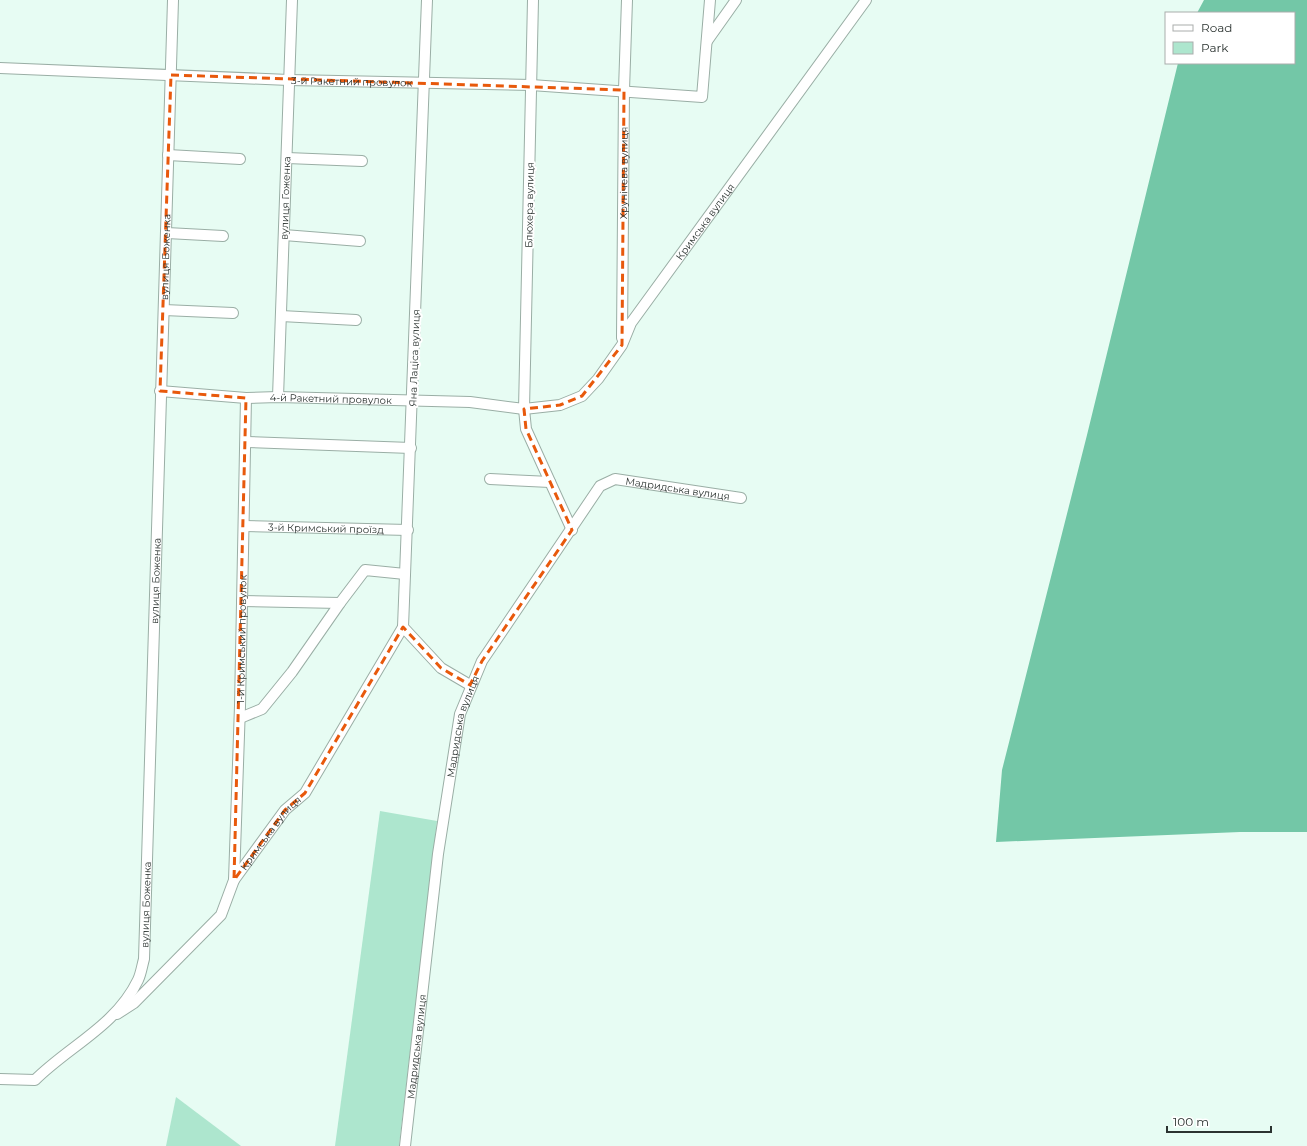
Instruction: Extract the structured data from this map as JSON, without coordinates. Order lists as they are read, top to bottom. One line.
{"streets":{"street":["3-й Ракетний провулок","Хрунічева вулиця","вулиця Гоженка","Блюхера вулиця","Кримська вулиця","вулиця Боженка","Яна Лаціса вулиця","4-й Ракетний провулок","Мадридська вулиця","3-й Кримський проїзд","1-й Кримський провулок"]},"crossings":[["3-й Ракетний провулок","Хрунічева вулиця"],["3-й Ракетний провулок","вулиця Гоженка"],["3-й Ракетний провулок","Блюхера вулиця"],["3-й Ракетний провулок","вулиця Боженка"],["3-й Ракетний провулок","Яна Лаціса вулиця"],["Хрунічева вулиця","Кримська вулиця"],["вулиця Гоженка","4-й Ракетний провулок"],["Блюхера вулиця","Кримська вулиця"],["Блюхера вулиця","4-й Ракетний провулок"],["Блюхера вулиця","Мадридська вулиця"],["Кримська вулиця","вулиця Боженка"],["Кримська вулиця","Яна Лаціса вулиця"],["Кримська вулиця","4-й Ракетний провулок"],["Кримська вулиця","1-й Кримський провулок"],["вулиця Боженка","4-й Ракетний провулок"],["Яна Лаціса вулиця","4-й Ракетний провулок"],["Яна Лаціса вулиця","3-й Кримський проїзд"],["4-й Ракетний провулок","1-й Кримський провулок"],["3-й Кримський проїзд","1-й Кримський провулок"]],"legend":["Road","Park"],"scale_bar":"100 m"}
